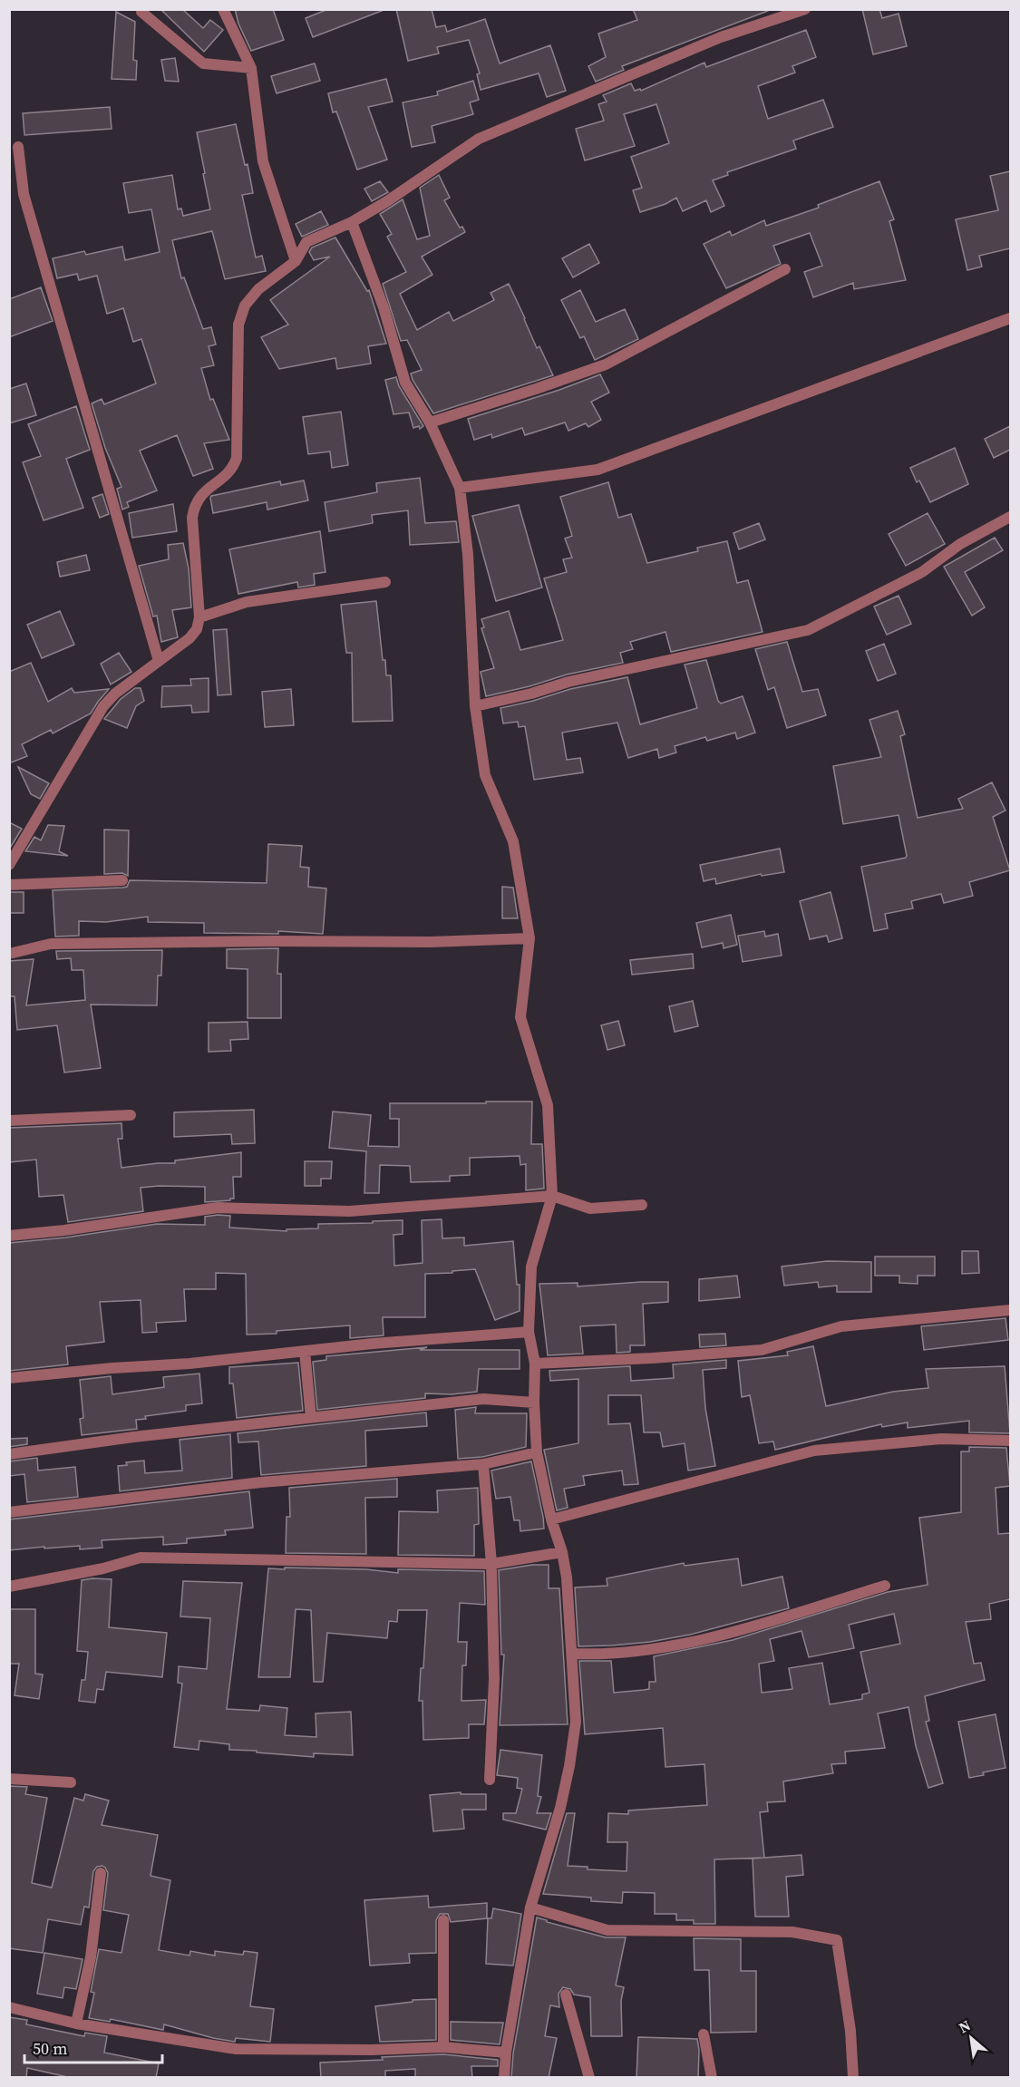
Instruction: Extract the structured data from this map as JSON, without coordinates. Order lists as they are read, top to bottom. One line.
{"scale_bar":"50 m","north":"top left"}
